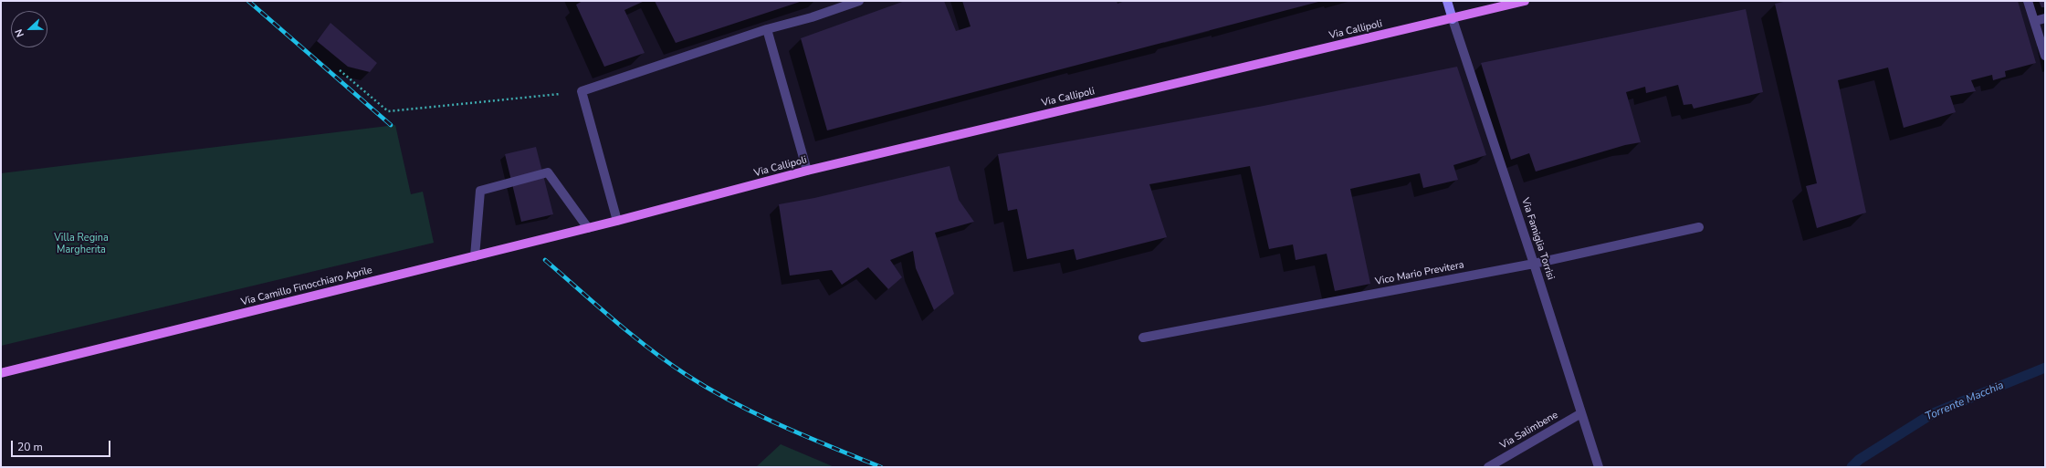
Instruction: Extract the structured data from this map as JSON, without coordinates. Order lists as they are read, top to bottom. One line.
{"streets":{"main road":["Via Callipoli","Via Camillo Finocchiaro Aprile"],"street":["Via Famiglia Torrisi","Vico Mario Previtera","Via Salimbene"]},"crossings":[["Via Callipoli","Via Famiglia Torrisi"],["Via Callipoli","Via Camillo Finocchiaro Aprile"],["Via Famiglia Torrisi","Vico Mario Previtera"],["Via Famiglia Torrisi","Via Salimbene"]],"water":["Torrente Macchia"],"parks":["Villa Regina Margherita"],"scale_bar":"20 m","north":"left"}
